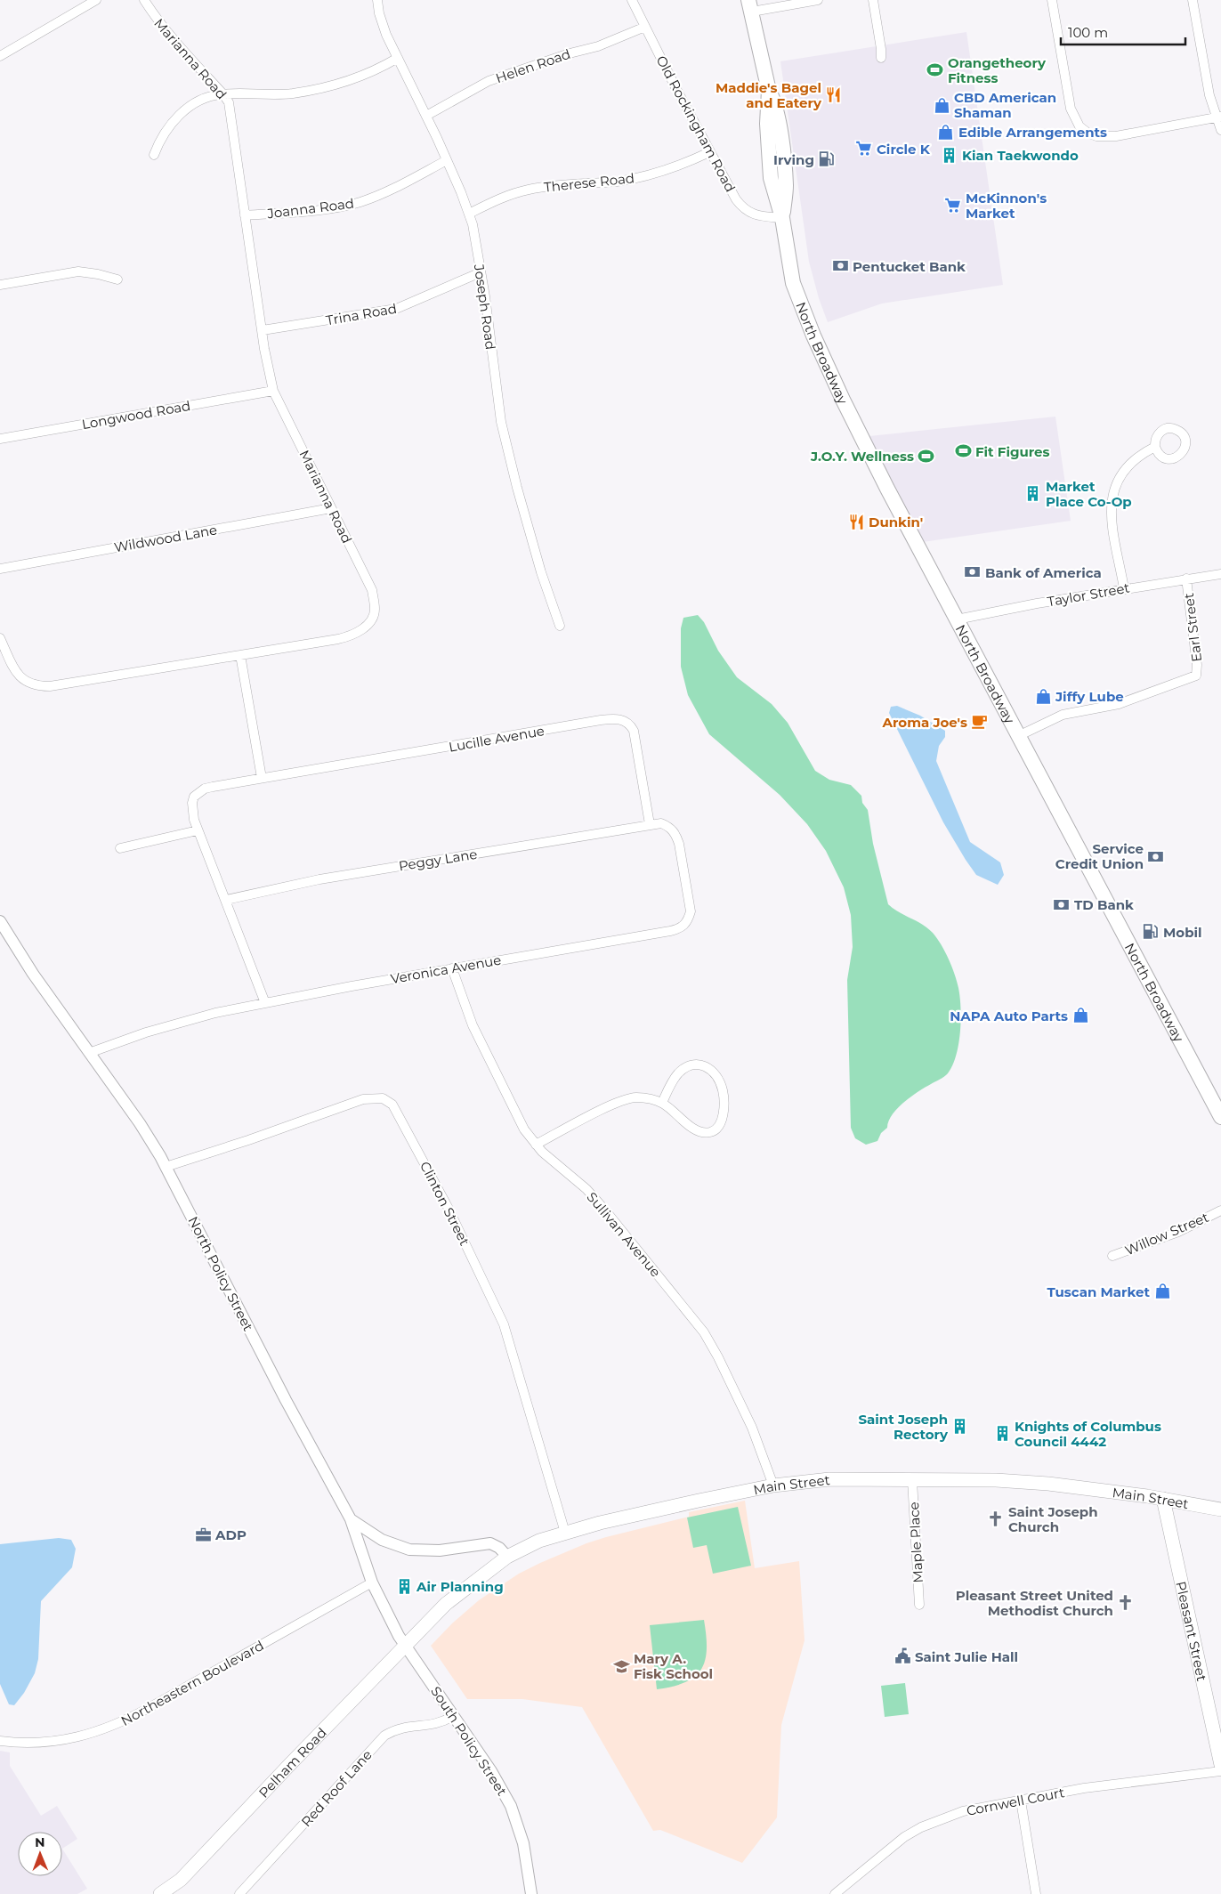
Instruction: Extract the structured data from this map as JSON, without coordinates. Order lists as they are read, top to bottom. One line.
{"streets":{"main road":["North Broadway","Main Street","Pleasant Street","Pelham Road"],"street":["Marianna Road","Helen Road","Old Rockingham Road","Therese Road","Joanna Road","Joseph Road","Trina Road","Longwood Road","Wildwood Lane","Taylor Street","Earl Street","Lucille Avenue","Peggy Lane","Veronica Avenue","Clinton Street","Willow Street","Sullivan Avenue","North Policy Street","Maple Place","Northeastern Boulevard","South Policy Street","Red Roof Lane","Cornwell Court"]},"crossings":[["Marianna Road","Joanna Road"],["Marianna Road","Trina Road"],["Marianna Road","Longwood Road"],["Marianna Road","Wildwood Lane"],["Helen Road","Old Rockingham Road"],["Helen Road","Joseph Road"],["Old Rockingham Road","Therese Road"],["Old Rockingham Road","North Broadway"],["Therese Road","Joseph Road"],["Joanna Road","Joseph Road"],["Joseph Road","Trina Road"],["North Broadway","Taylor Street"],["North Broadway","Earl Street"],["Taylor Street","Earl Street"],["Lucille Avenue","Peggy Lane"],["Lucille Avenue","Veronica Avenue"],["Peggy Lane","Veronica Avenue"],["Veronica Avenue","Sullivan Avenue"],["Veronica Avenue","North Policy Street"],["Clinton Street","North Policy Street"],["Clinton Street","Main Street"],["Sullivan Avenue","Main Street"],["North Policy Street","Main Street"],["North Policy Street","Northeastern Boulevard"],["North Policy Street","South Policy Street"],["North Policy Street","Pelham Road"],["Main Street","Maple Place"],["Main Street","Pleasant Street"],["Main Street","South Policy Street"],["Main Street","Pelham Road"],["South Policy Street","Pelham Road"],["South Policy Street","Red Roof Lane"]],"places":{"sports":["Orangetheory Fitness","Fit Figures","J.O.Y. Wellness"],"restaurant":["Maddie's Bagel and Eatery","Dunkin'"],"shop":["CBD American Shaman","Edible Arrangements","Jiffy Lube","NAPA Auto Parts","Tuscan Market"],"supermarket":["Circle K","McKinnon's Market"],"building":["Kian Taekwondo","Market Place Co-Op","Saint Joseph Rectory","Knights of Columbus Council 4442","Air Planning"],"fuel station":["Irving","Mobil"],"bank":["Pentucket Bank","Bank of America","Service Credit Union","TD Bank"],"cafe":["Aroma Joe's"],"church":["Saint Joseph Church","Pleasant Street United Methodist Church"],"office":["ADP"],"public building":["Saint Julie Hall"],"school or university":["Mary A. Fisk School"]},"scale_bar":"100 m","north":"top"}
